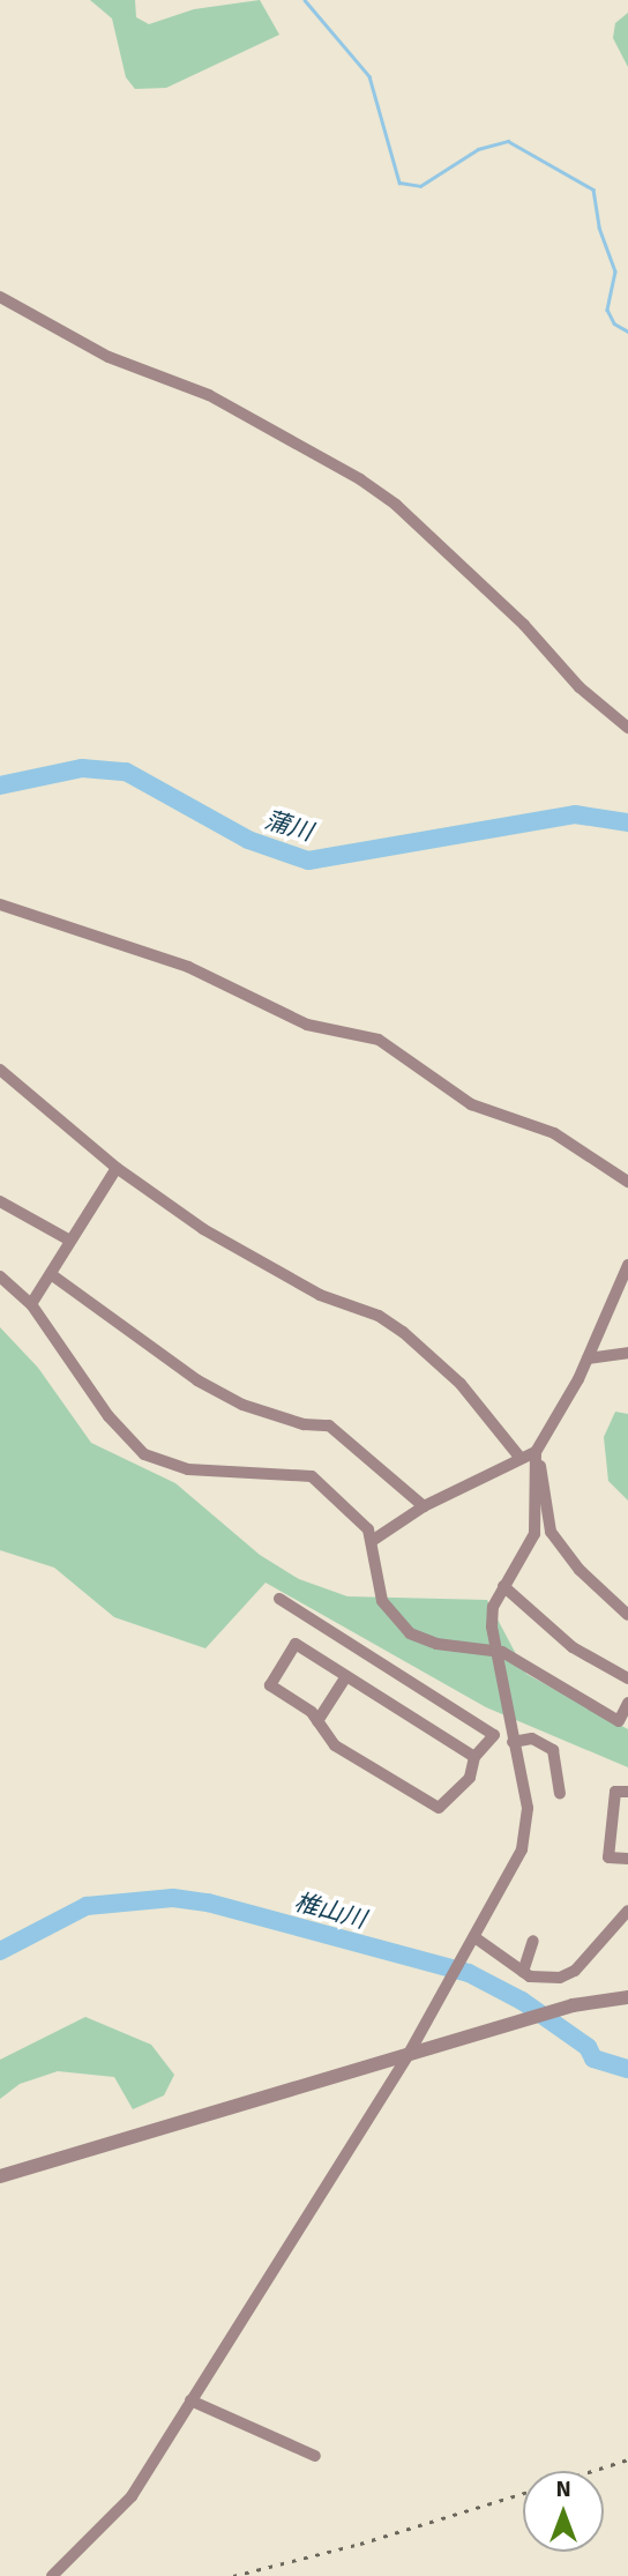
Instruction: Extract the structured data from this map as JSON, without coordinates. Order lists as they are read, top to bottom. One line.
{"water":["蒲川","椎山川"],"north":"top"}
